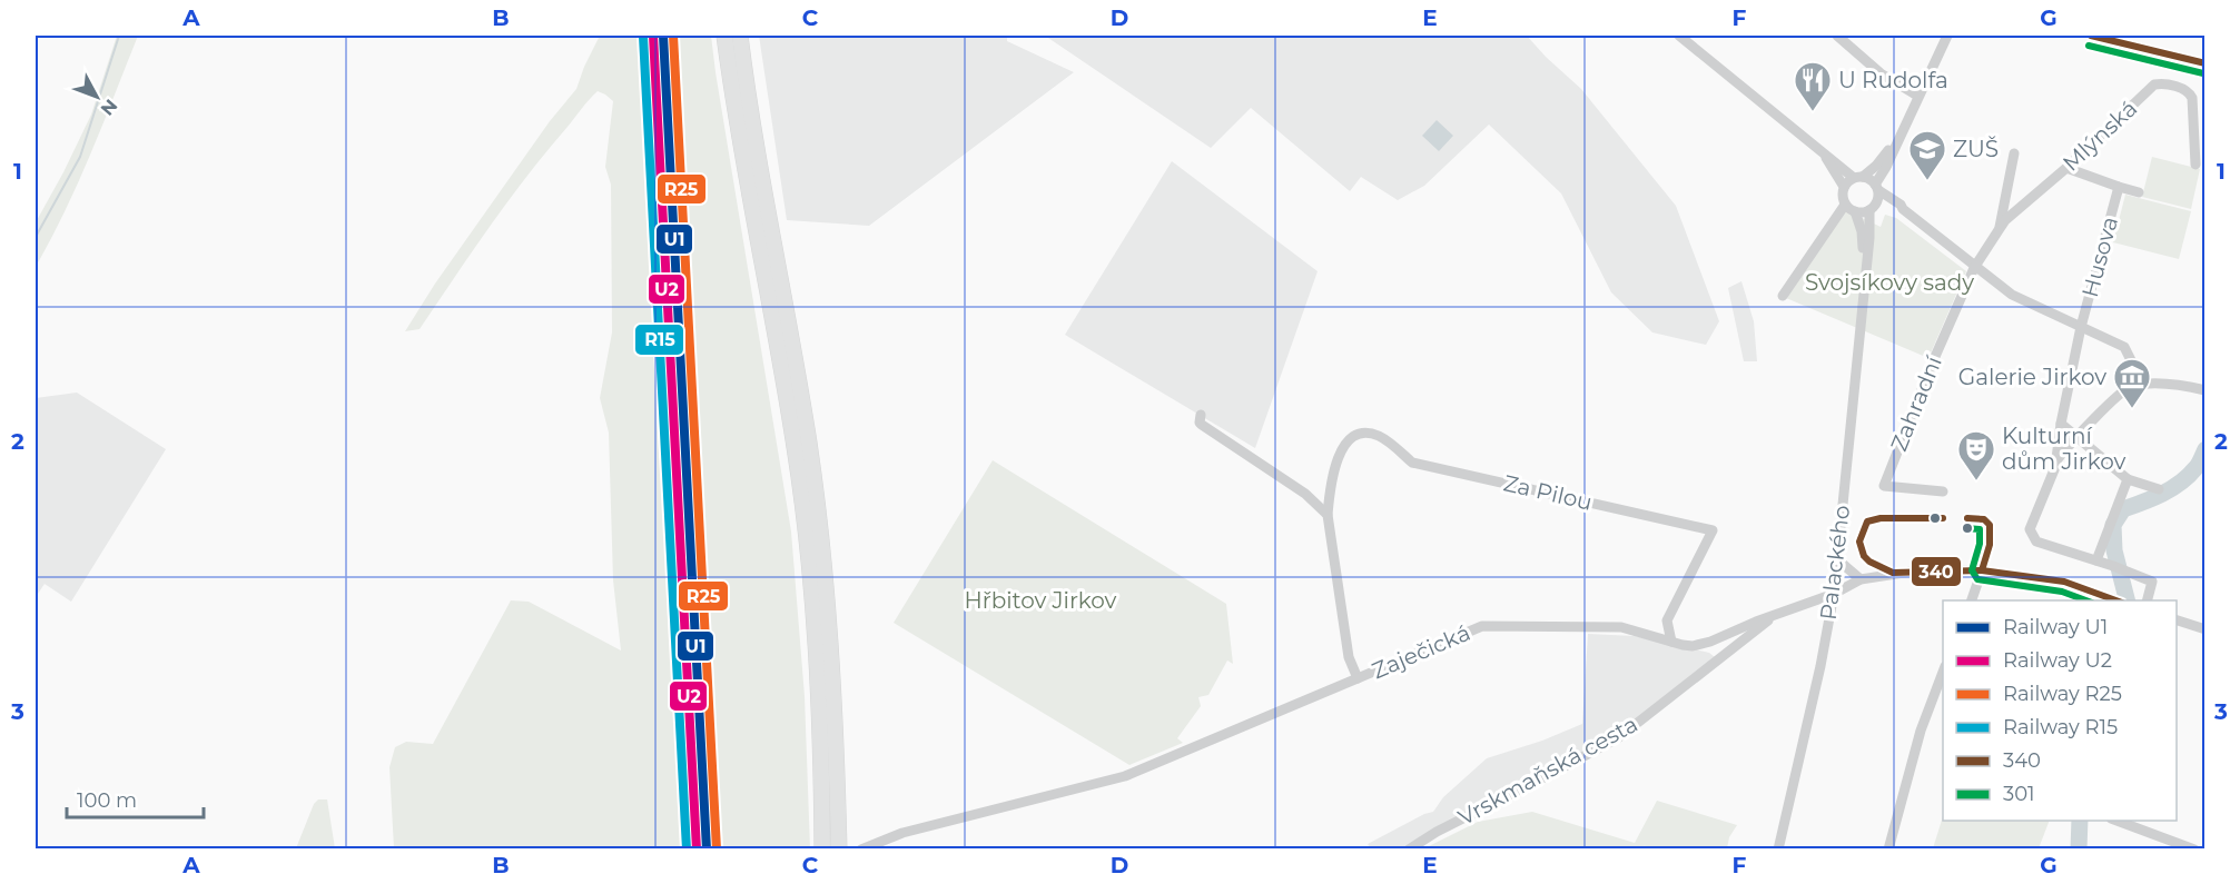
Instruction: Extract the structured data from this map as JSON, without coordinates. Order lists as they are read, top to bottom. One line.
{"streets":{"street":["Mlýnská","Husova","Zahradní","Za Pilou","Palackého","Zaječická","Vrskmaňská cesta"]},"crossings":[["Mlýnská","Zahradní"],["Za Pilou","Zaječická"],["Palackého","Zaječická"],["Zaječická","Vrskmaňská cesta"]],"parks":["Svojsíkovy sady","Hřbitov Jirkov"],"places":{"restaurant":["U Rudolfa"],"school or university":["ZUŠ"],"museum":["Galerie Jirkov"],"theatre":["Kulturní dům Jirkov"]},"lines":["rail line U1","rail line U2","rail line R25","transit line 340","rail line R15","transit line 301"],"legend":["Railway U1","Railway U2","Railway R25","Railway R15","340","301"],"scale_bar":"100 m","north":"bottom right","grid":{"columns":["A","B","C","D","E","F","G"],"rows":["1","2","3"]}}
